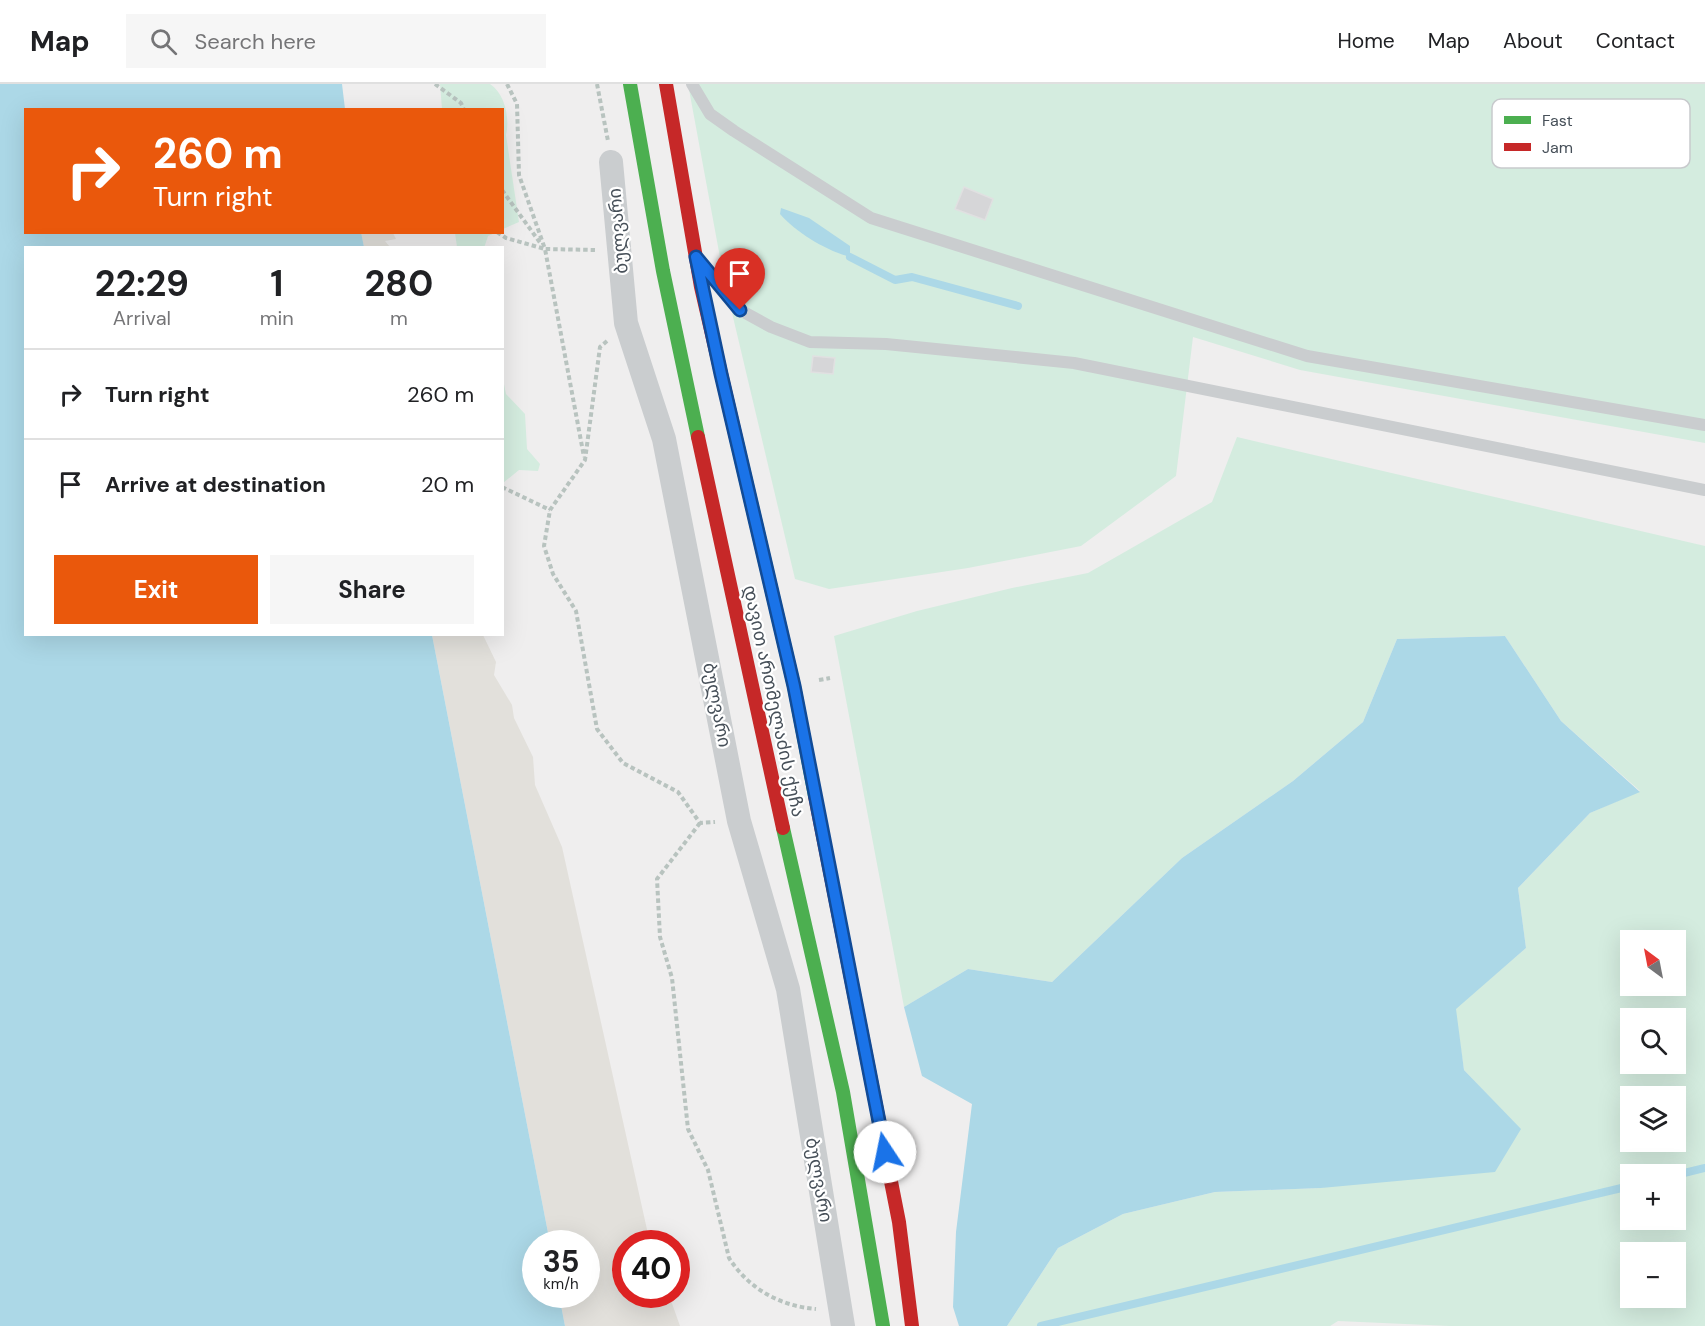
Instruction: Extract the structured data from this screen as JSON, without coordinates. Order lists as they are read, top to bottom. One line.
{"streets":{"street":["ბულვარი","დავით ართმელაძის ქუჩა"]},"legend":["Fast","Jam"],"north":"top left","page":{"header":"Map","search":"Search here","nav":["Home","Map","About","Contact"],"turn":["260 m","Turn right"],"eta":["22:29","Arrival","1","min","280","m"],"list":[{"name":"Turn right","value":"260 m"},{"name":"Arrive at destination","value":"20 m"}],"buttons":["Exit","Share"],"map_buttons":["+","−"],"speed":"35 km/h","limit":"40"}}
